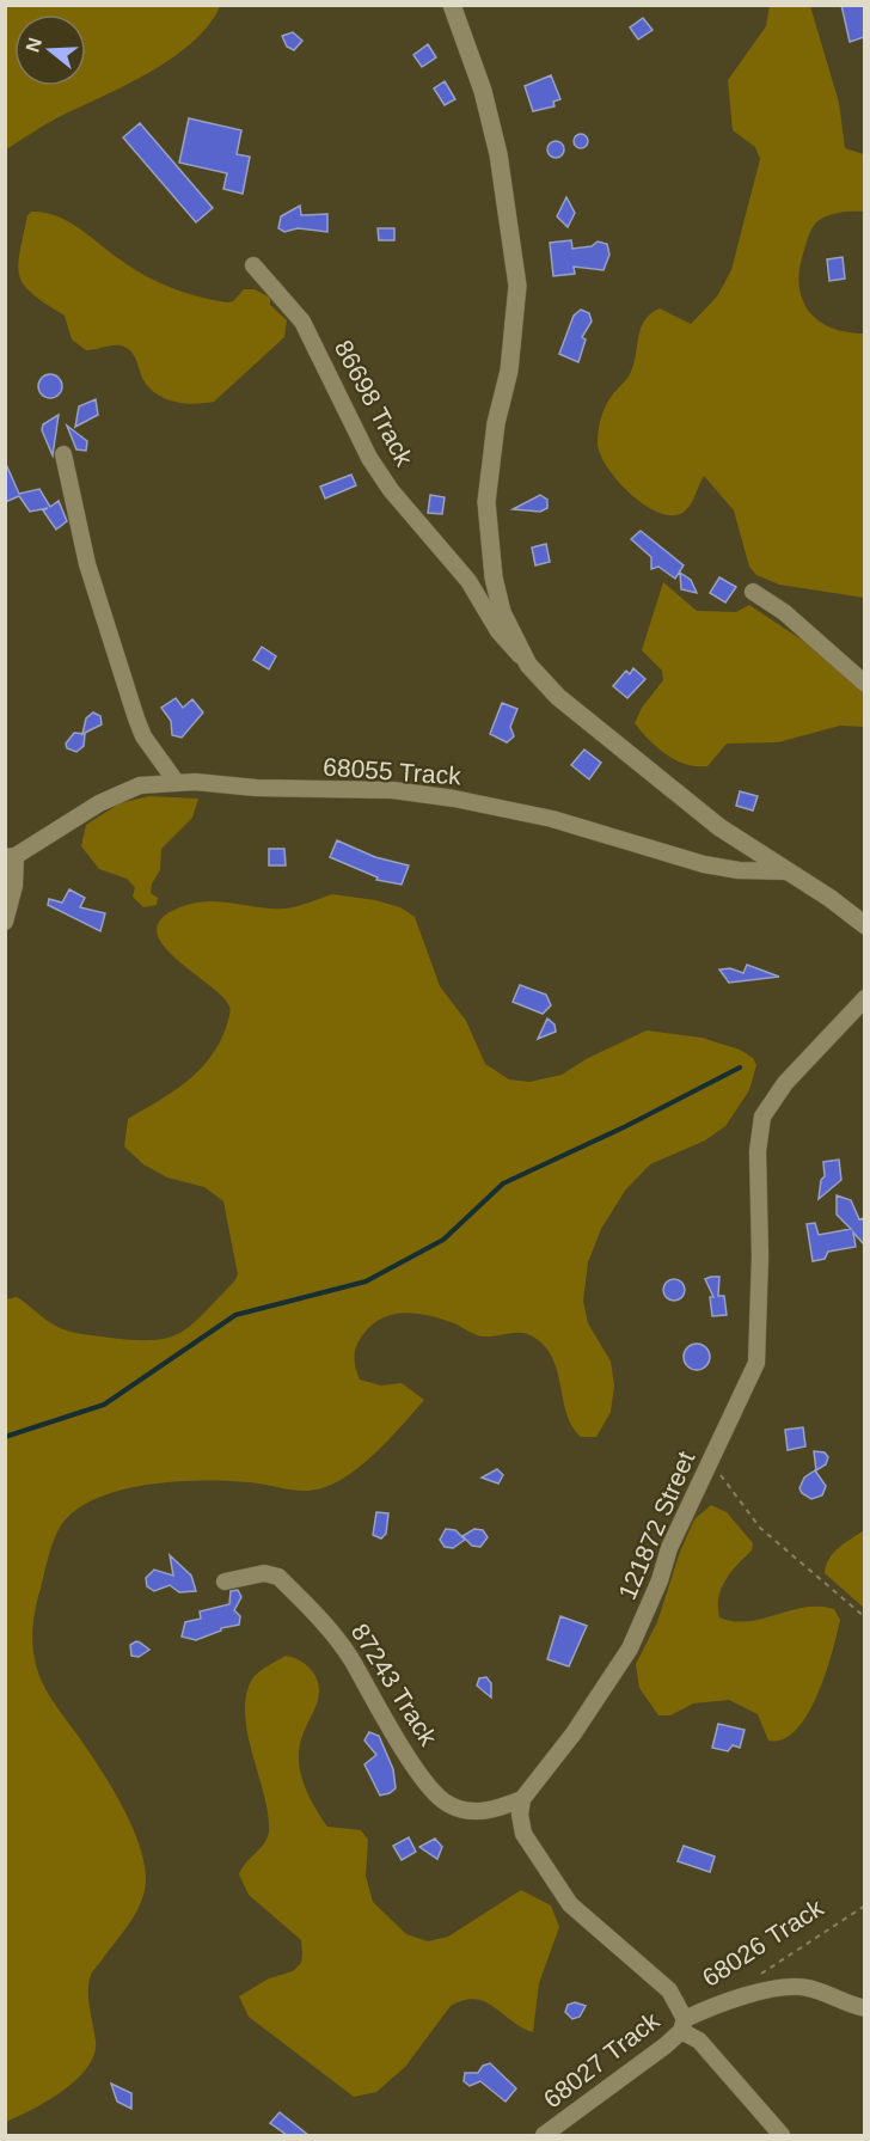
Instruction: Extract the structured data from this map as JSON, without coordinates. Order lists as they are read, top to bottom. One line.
{"streets":{"street":["86698 Track","68055 Track","121872 Street","87243 Track","68026 Track","68027 Track"]},"crossings":[["121872 Street","87243 Track"],["68026 Track","68027 Track"]],"north":"left"}
